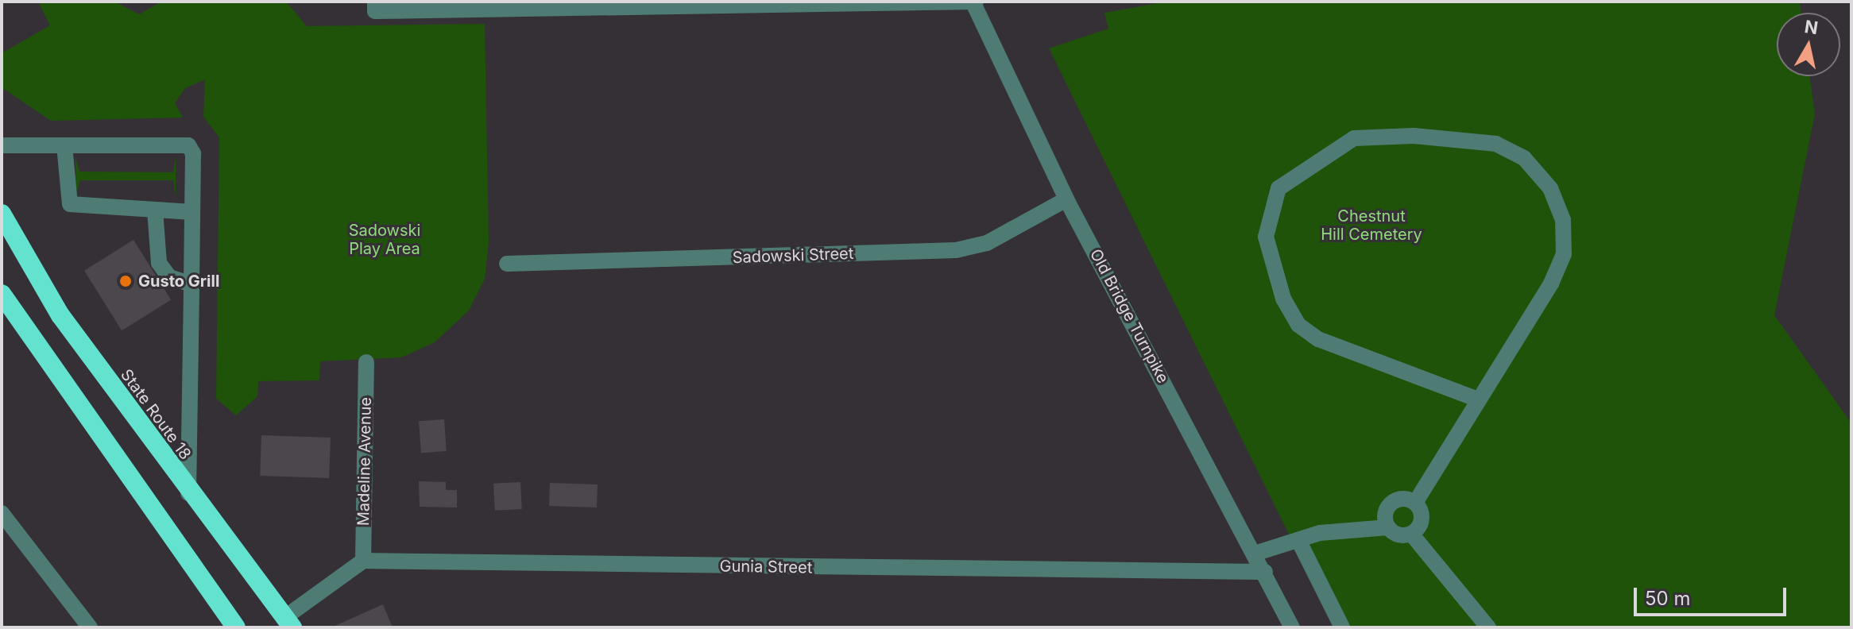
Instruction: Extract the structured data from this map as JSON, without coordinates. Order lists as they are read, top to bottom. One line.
{"streets":{"highway":["State Route 18"],"street":["Sadowski Street","Old Bridge Turnpike","Madeline Avenue","Gunia Street"]},"crossings":[["Sadowski Street","Old Bridge Turnpike"],["Old Bridge Turnpike","Gunia Street"],["Madeline Avenue","Gunia Street"]],"parks":["Chestnut Hill Cemetery","Sadowski Play Area"],"places":["Gusto Grill"],"scale_bar":"50 m","north":"top"}
